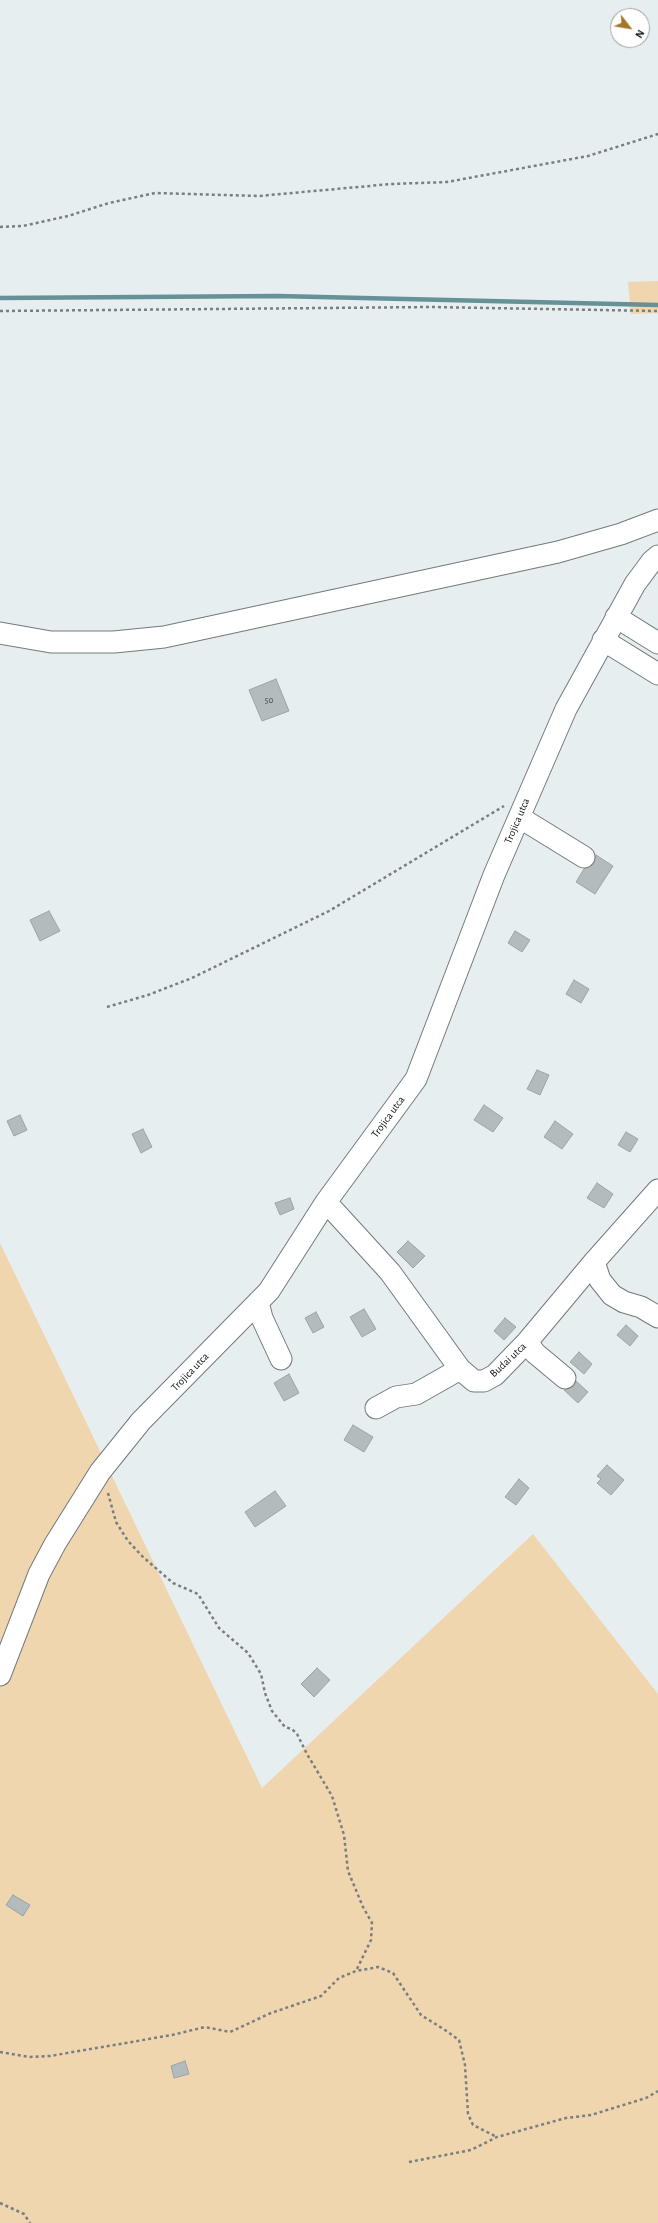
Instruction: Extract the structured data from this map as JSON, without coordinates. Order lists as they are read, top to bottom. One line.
{"streets":{"street":["Trojica utca","Budai utca"]},"crossings":[["Trojica utca","Budai utca"]],"house_numbers":["50"],"north":"bottom right"}
